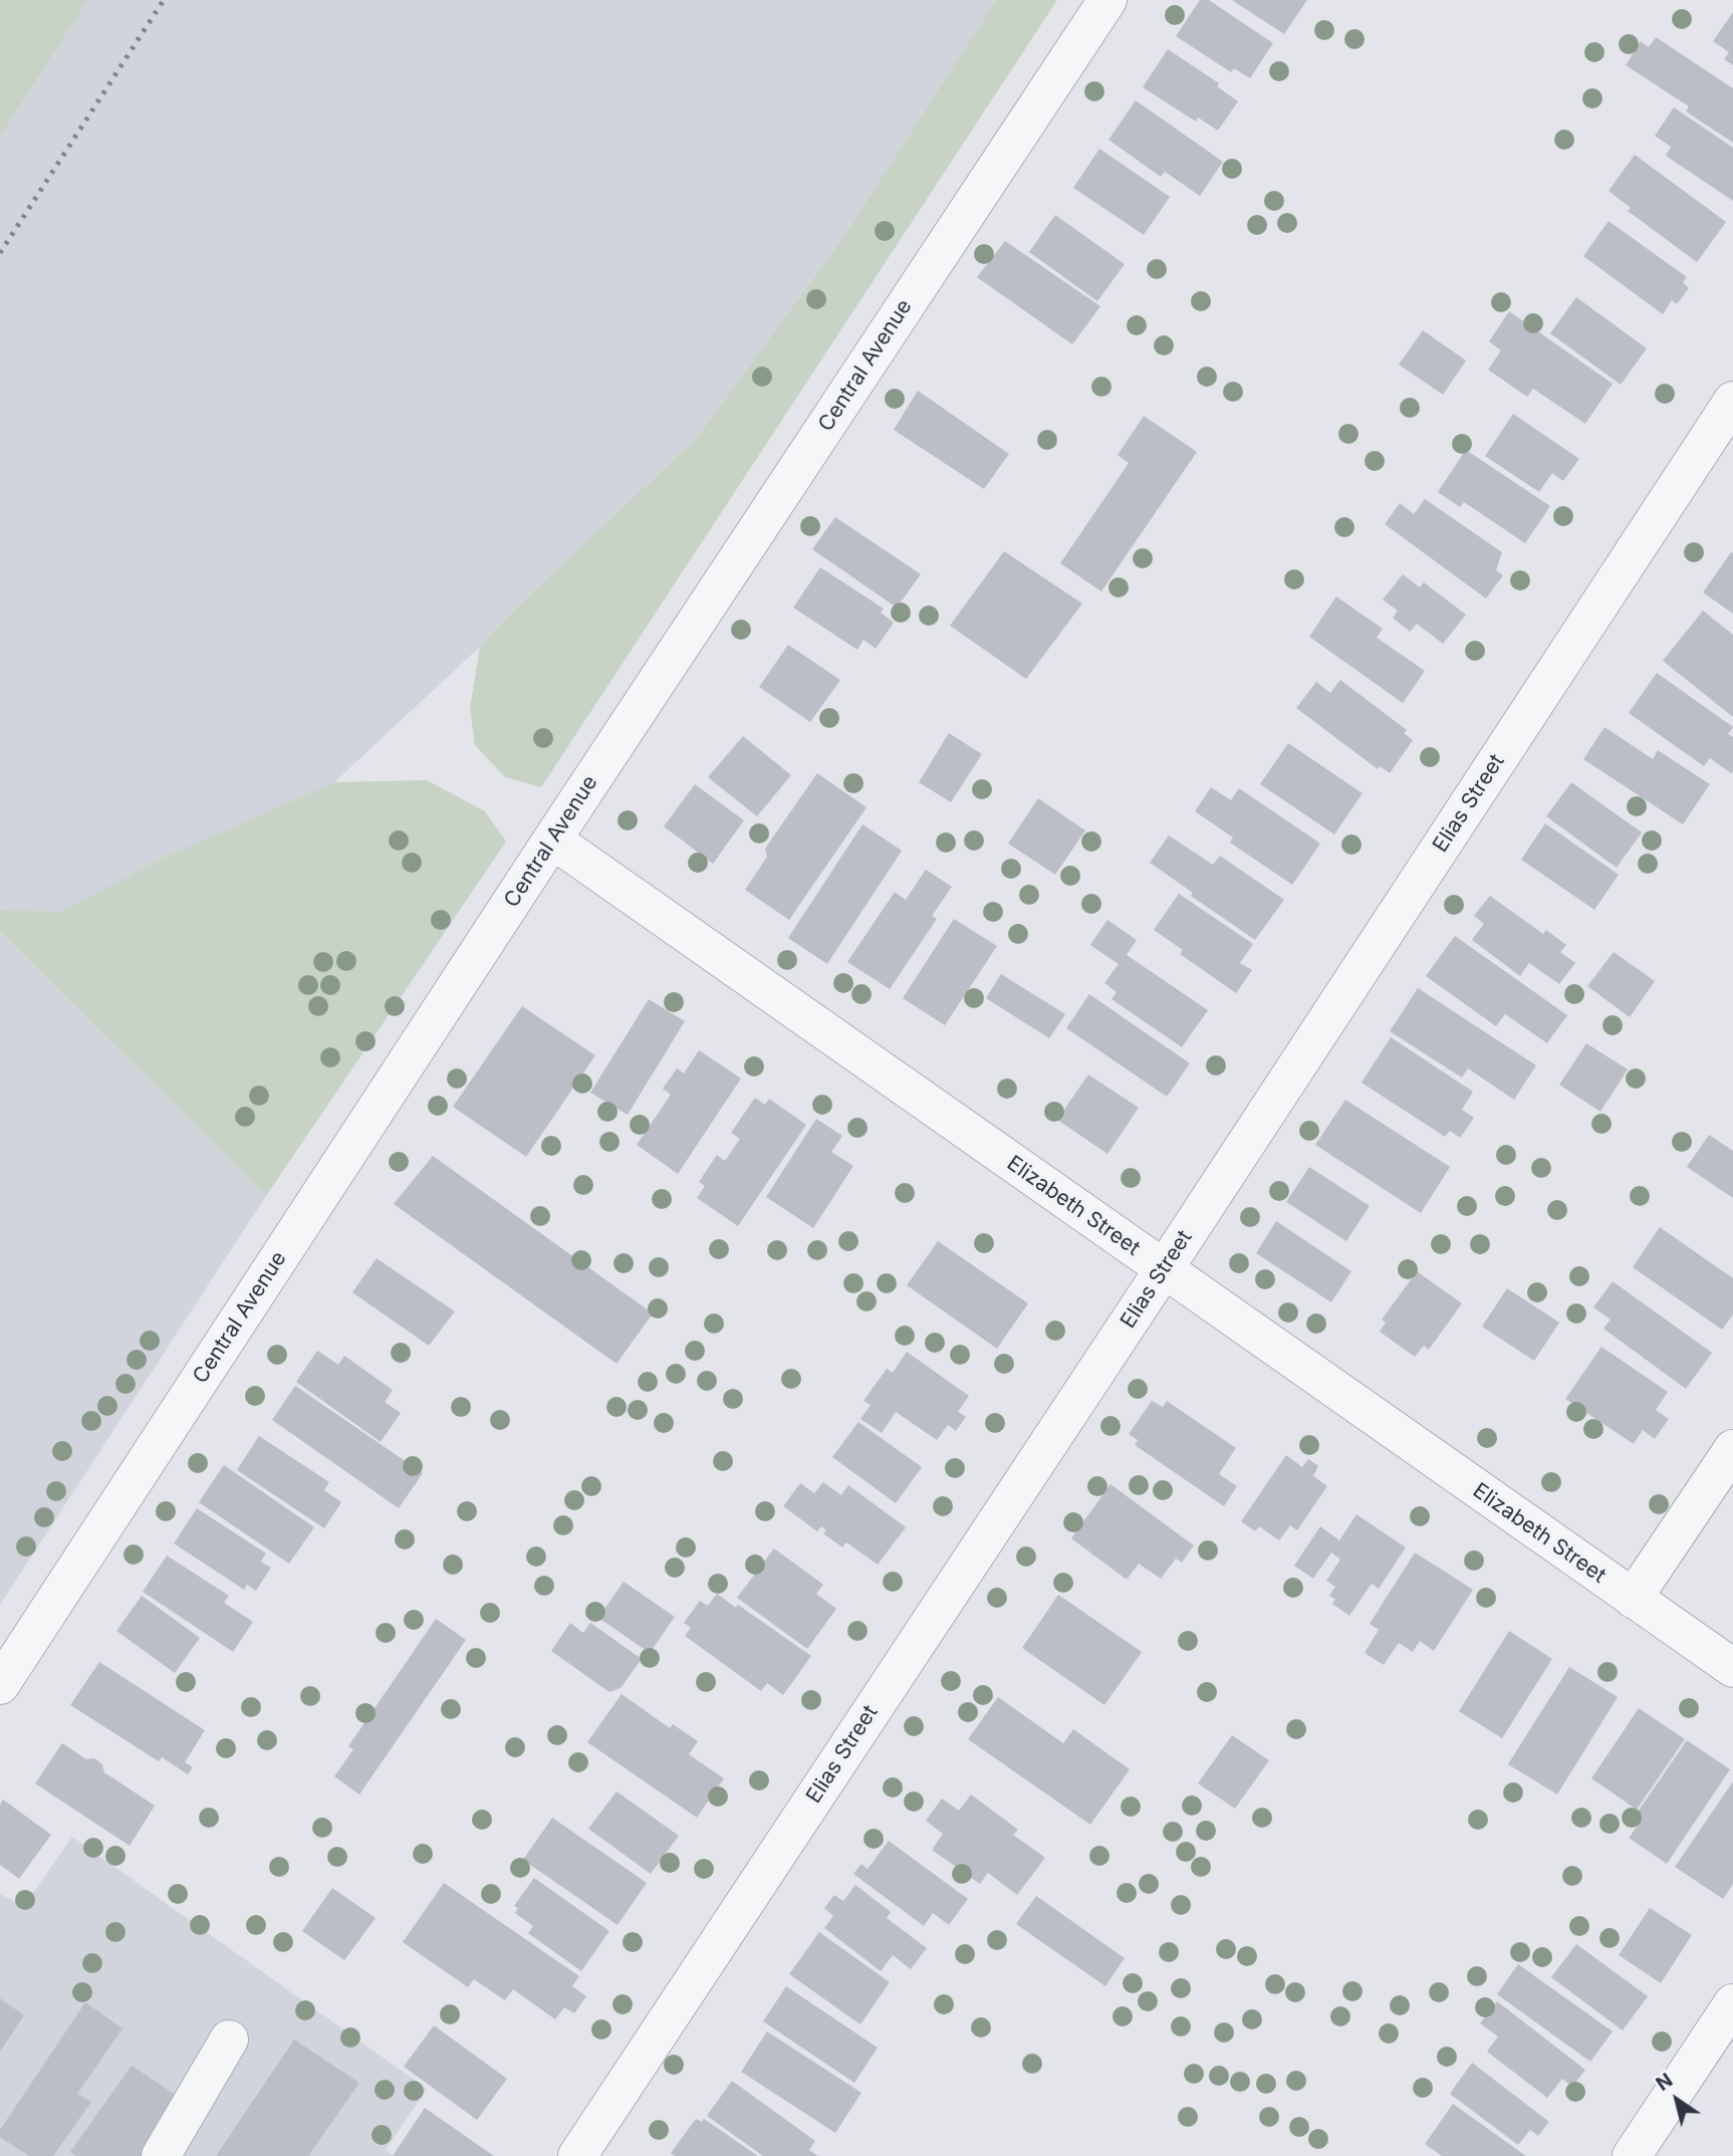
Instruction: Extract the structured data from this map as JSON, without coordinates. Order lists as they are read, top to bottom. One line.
{"streets":{"street":["Central Avenue","Elias Street","Elizabeth Street"]},"crossings":[["Central Avenue","Elizabeth Street"],["Elias Street","Elizabeth Street"]],"north":"top left"}
